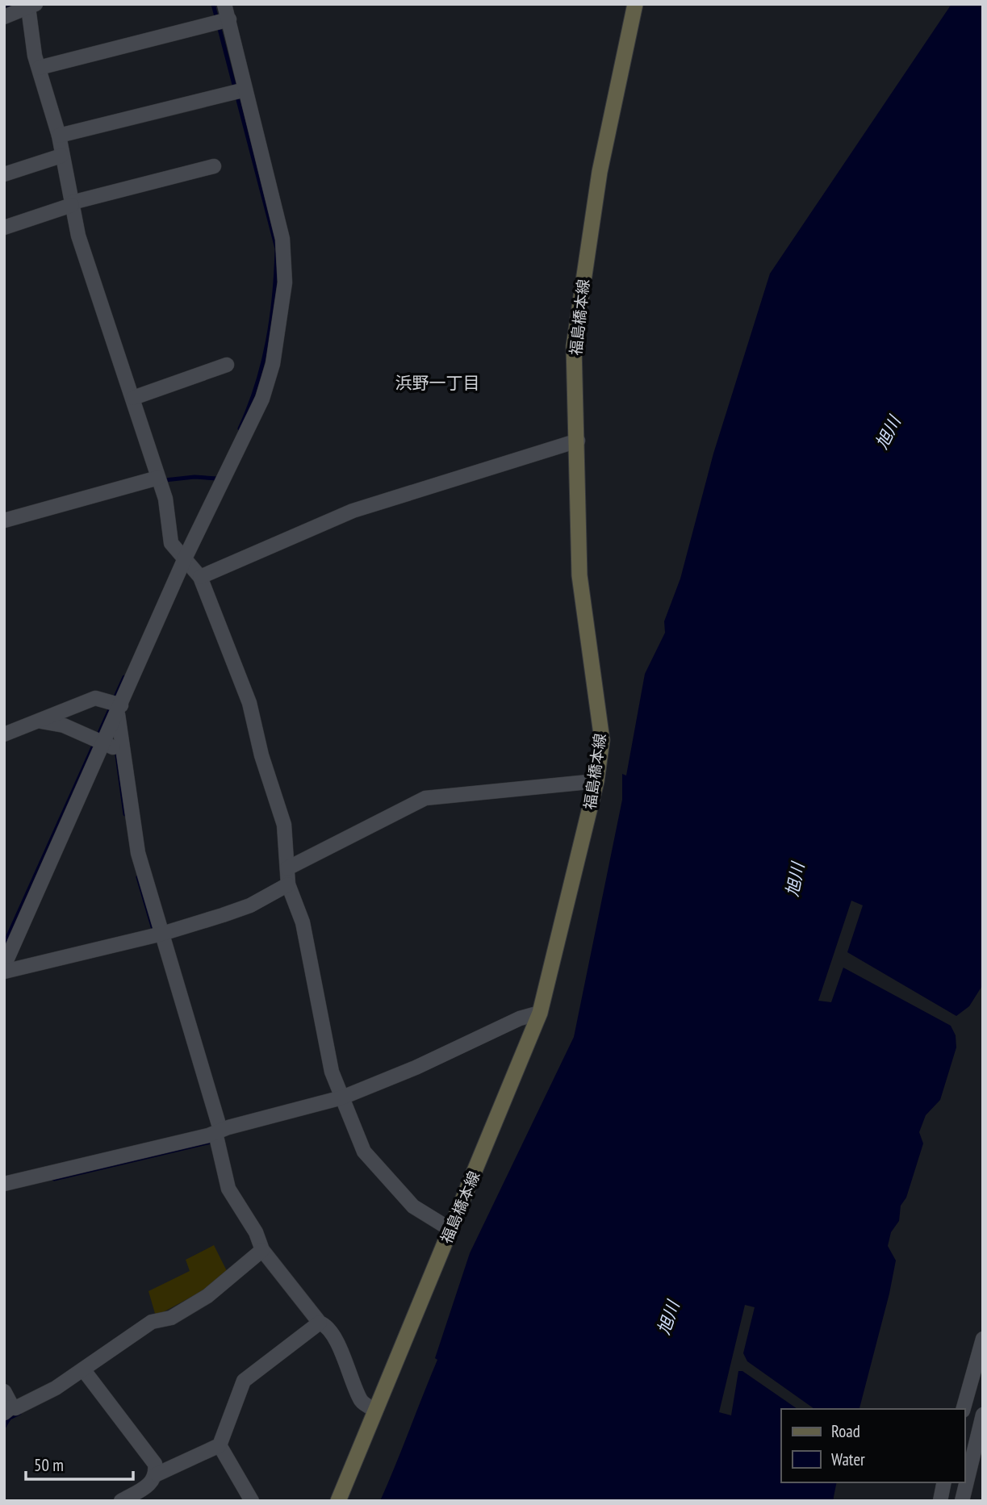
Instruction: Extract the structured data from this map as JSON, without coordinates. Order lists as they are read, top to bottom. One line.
{"streets":{"main road":["福島橋本線"]},"districts":["浜野一丁目"],"water":["旭川"],"legend":["Road","Water"],"scale_bar":"50 m"}
